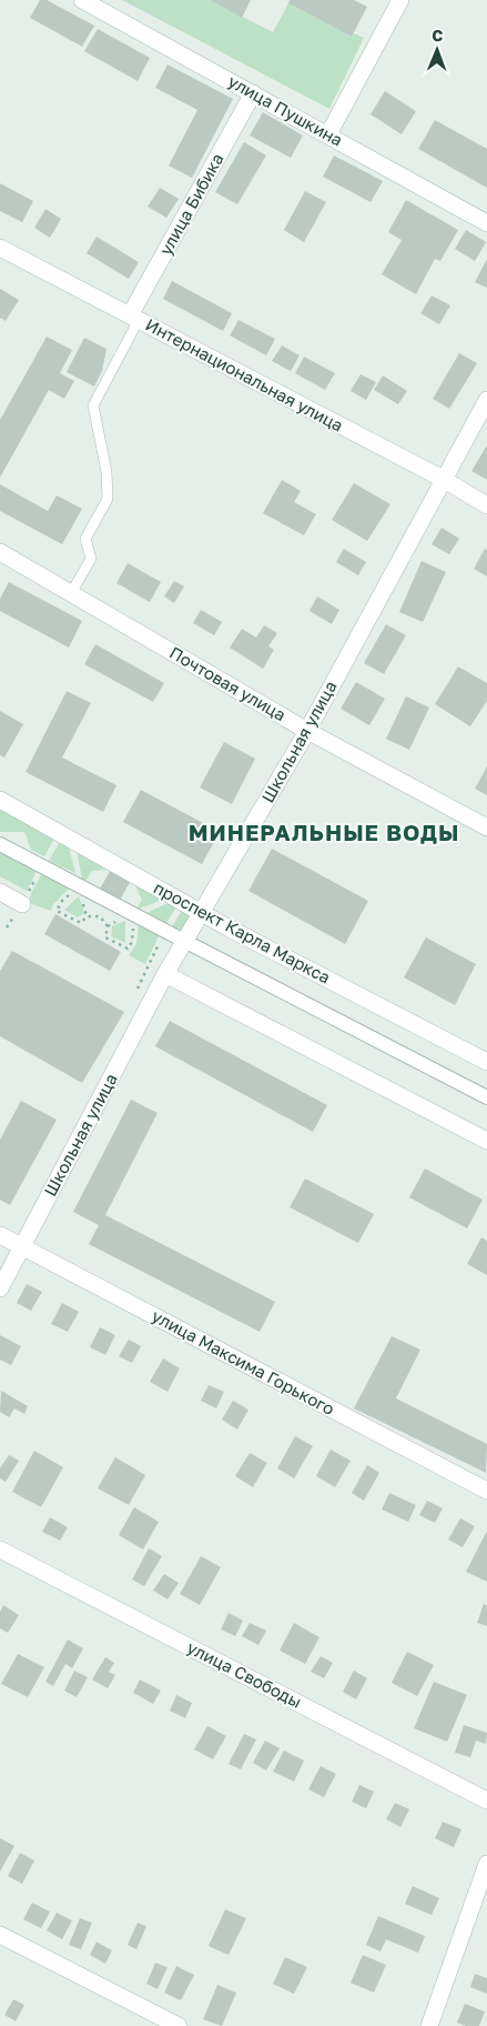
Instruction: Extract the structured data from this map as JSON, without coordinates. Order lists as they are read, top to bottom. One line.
{"streets":{"street":["улица Пушкина","улица Бибика","Интернациональная улица","Почтовая улица","Школьная улица","проспект Карла Маркса","улица Максима Горького","улица Свободы"]},"crossings":[["улица Пушкина","улица Бибика"],["улица Бибика","Интернациональная улица"],["Интернациональная улица","Школьная улица"],["Почтовая улица","Школьная улица"],["Школьная улица","проспект Карла Маркса"],["Школьная улица","улица Максима Горького"]],"districts":["МИНЕРАЛЬНЫЕ ВОДЫ"],"north":"top"}
